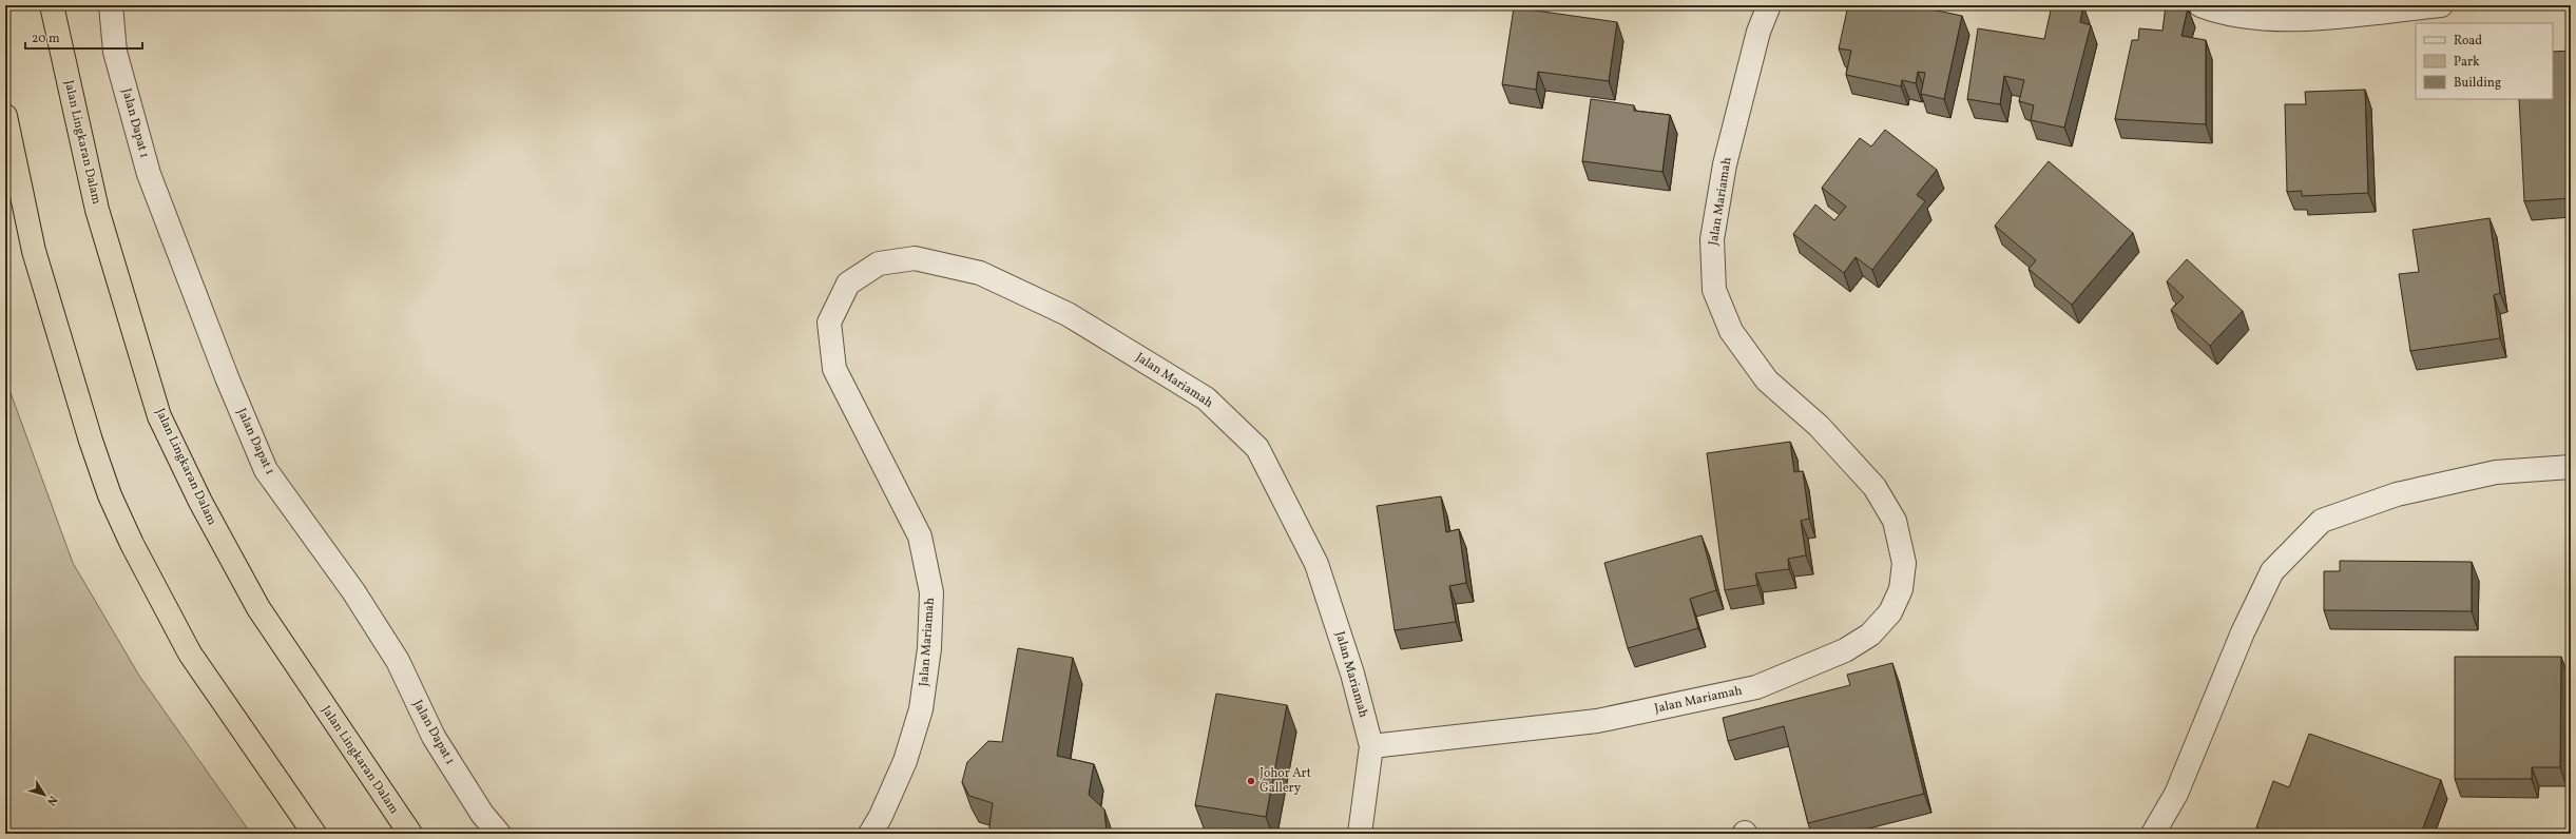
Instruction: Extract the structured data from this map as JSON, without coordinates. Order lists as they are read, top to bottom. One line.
{"streets":{"highway":["Jalan Lingkaran Dalam"],"street":["Jalan Dapat 1","Jalan Mariamah"]},"places":["Johor Art Gallery"],"legend":["Road","Park","Building"],"scale_bar":"20 m","north":"bottom right"}
